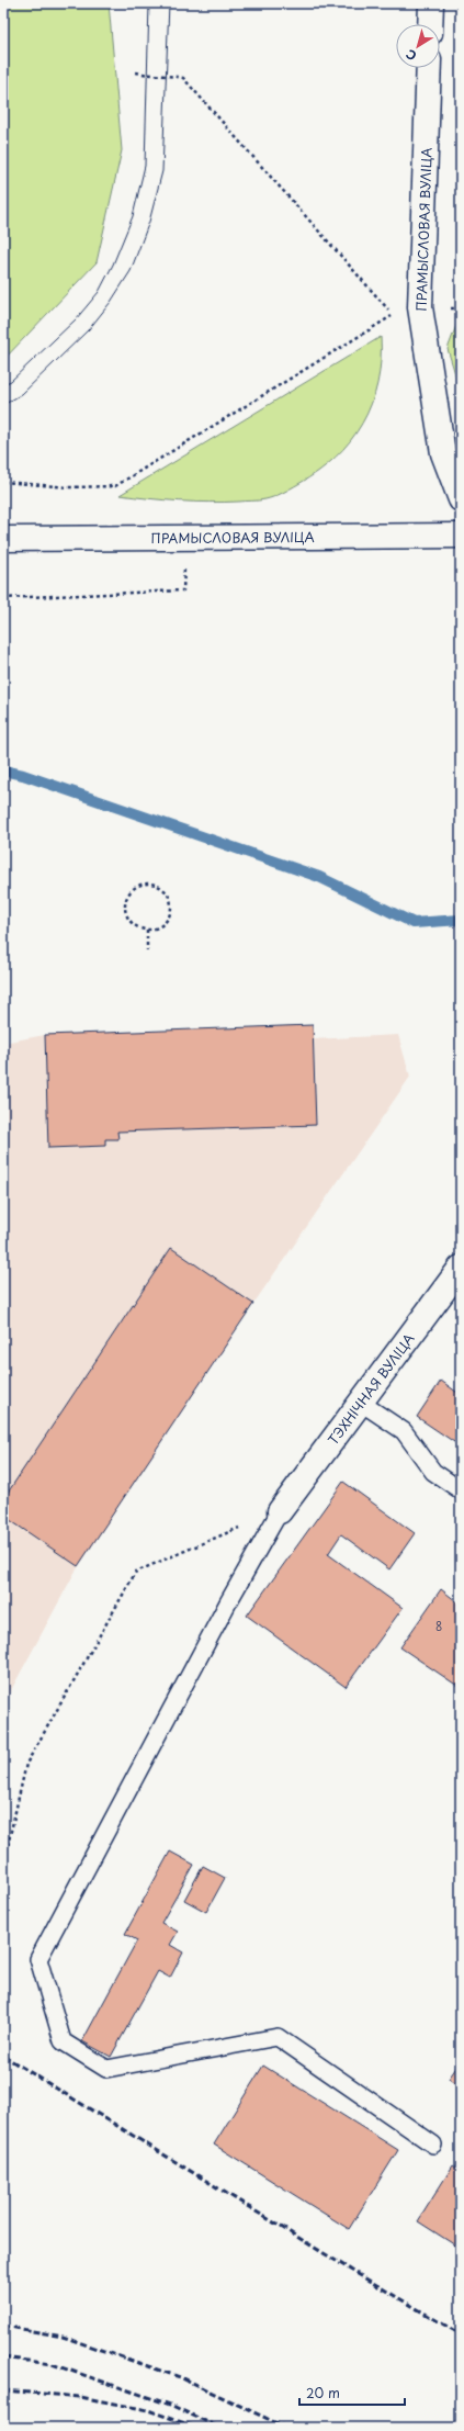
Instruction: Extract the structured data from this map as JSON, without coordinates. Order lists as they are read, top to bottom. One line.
{"streets":{"main road":["ПРАМЫСЛОВАЯ ВУЛІЦА","ТЭХНІЧНАЯ ВУЛІЦА"]},"house_numbers":["8"],"scale_bar":"20 m","north":"bottom left"}
